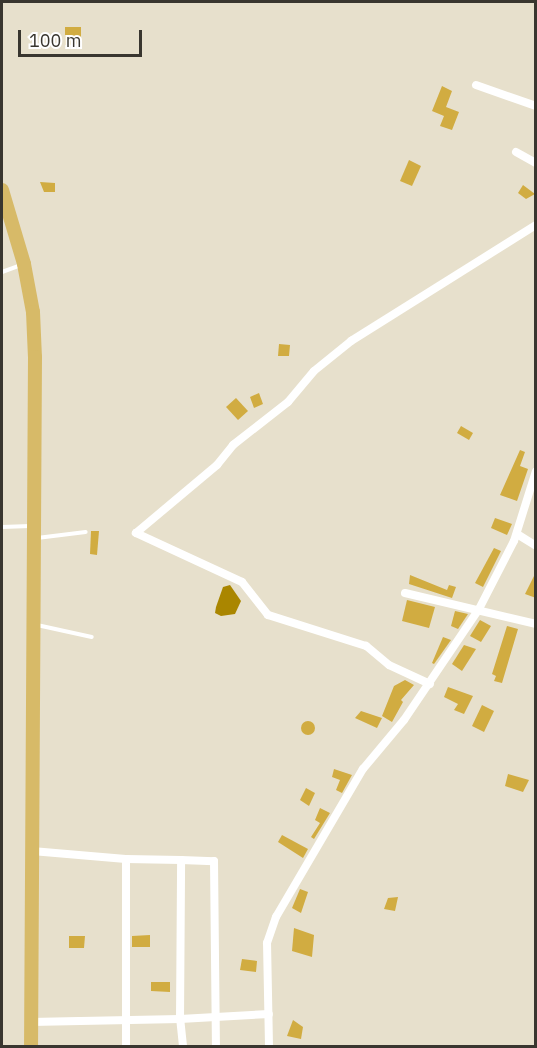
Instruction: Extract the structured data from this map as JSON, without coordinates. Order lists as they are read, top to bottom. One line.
{"scale_bar":"100 m"}
